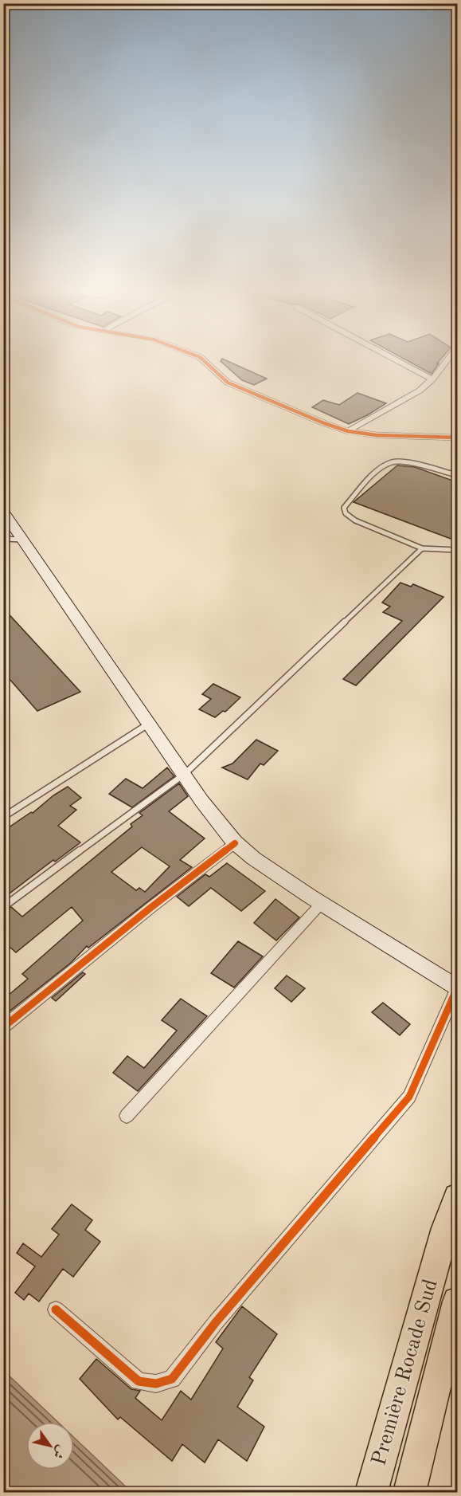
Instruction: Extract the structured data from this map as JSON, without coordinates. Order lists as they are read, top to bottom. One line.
{"streets":{"highway":["Première Rocade Sud"]},"north":"bottom right"}
